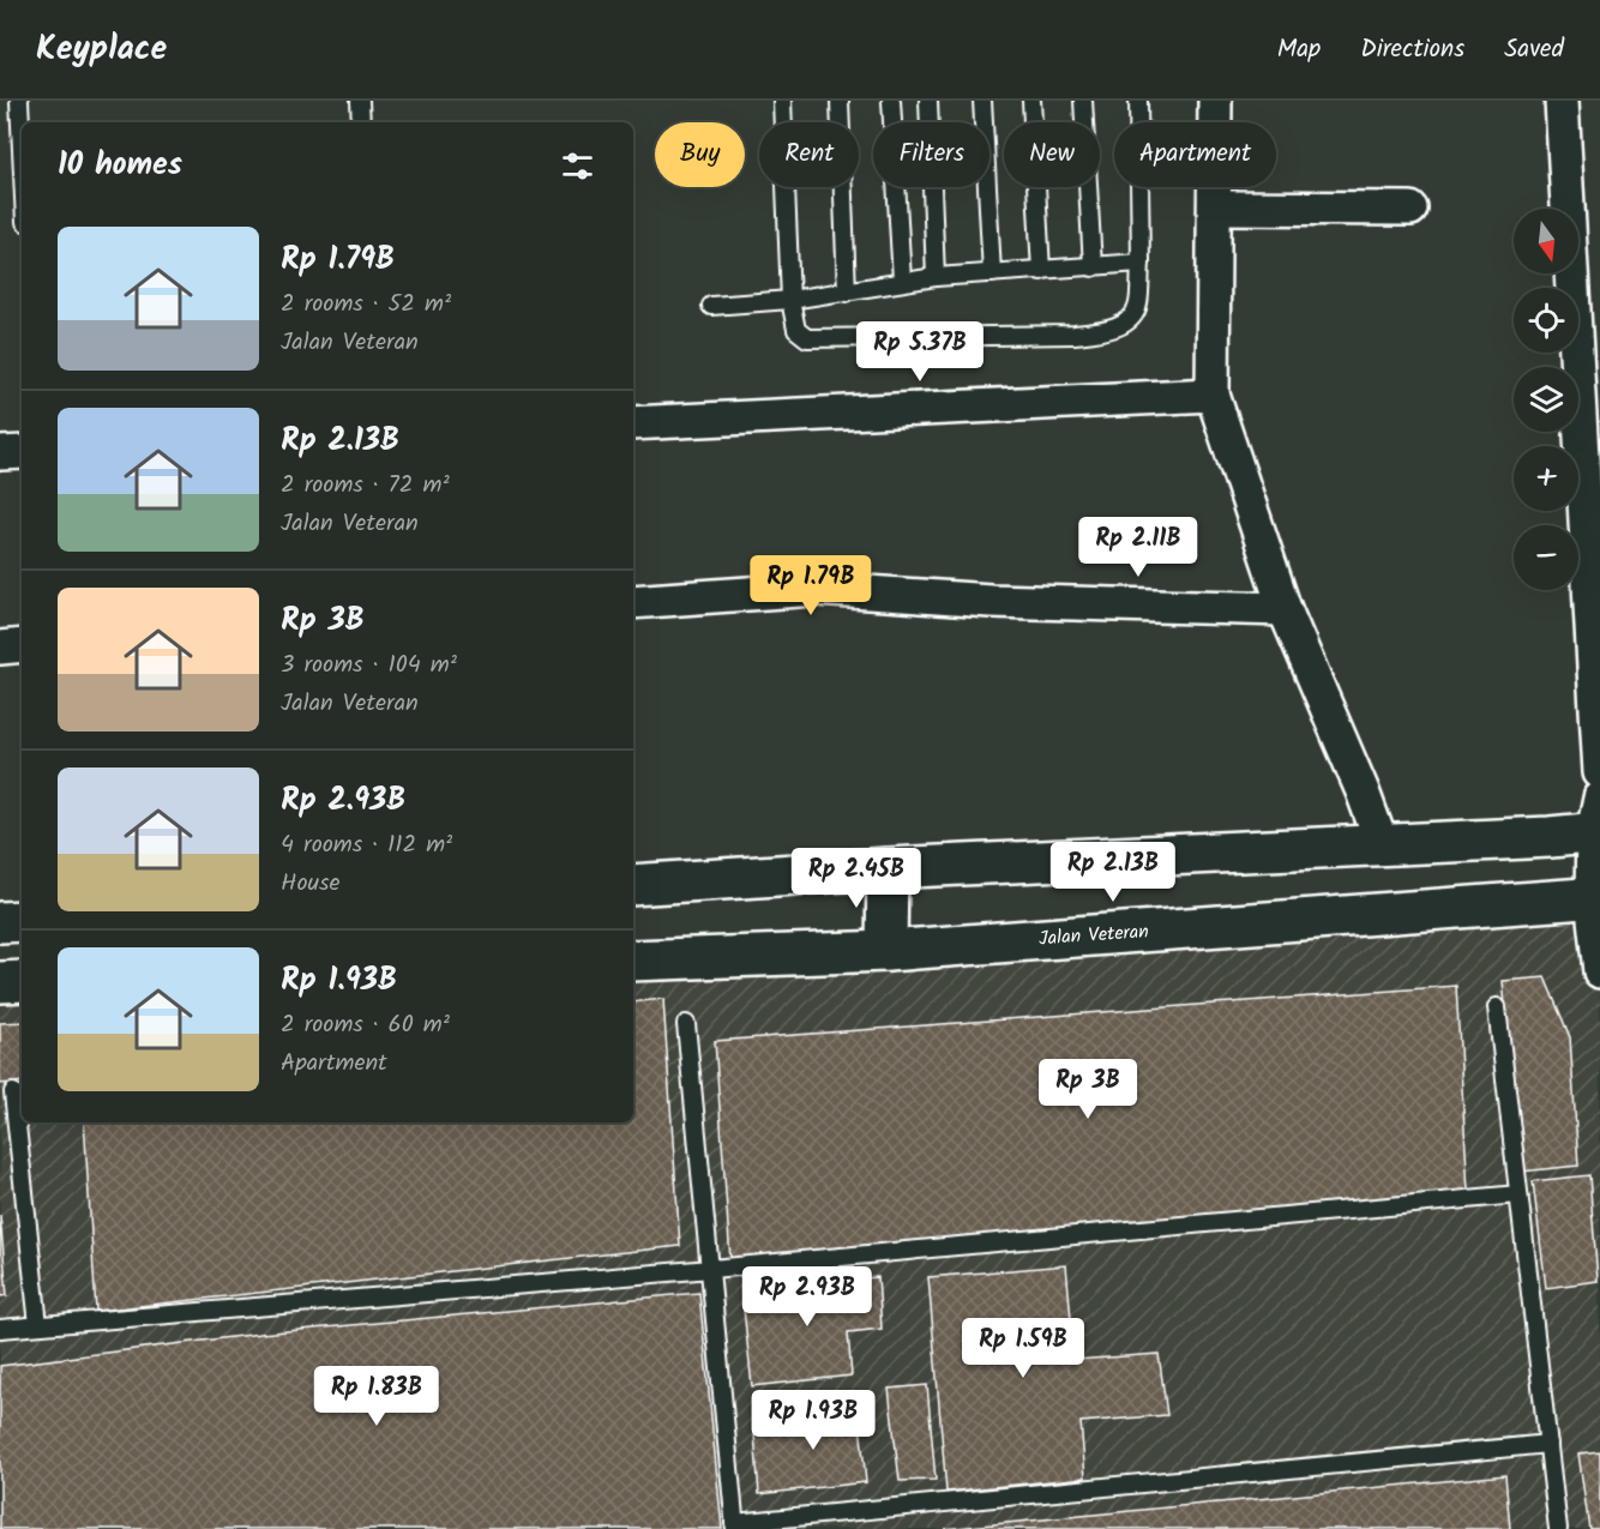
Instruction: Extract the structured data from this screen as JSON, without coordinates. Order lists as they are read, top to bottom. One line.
{"streets":{"main road":["Jalan Veteran"]},"north":"bottom","page":{"header":"Keyplace","nav":["Map","Directions","Saved"],"chip":["Buy","Rent","Filters","New","Apartment"],"heading":"10 homes","map_buttons":["+","−"],"list":[{"name":"Rp 1.79B","note":"2 rooms · 52 m² · Jalan Veteran"},{"name":"Rp 2.13B","note":"2 rooms · 72 m² · Jalan Veteran"},{"name":"Rp 3B","note":"3 rooms · 104 m² · Jalan Veteran"},{"name":"Rp 2.93B","note":"4 rooms · 112 m² · House"},{"name":"Rp 1.93B","note":"2 rooms · 60 m² · Apartment"}],"price":["Rp 5.37B","Rp 2.11B","Rp 1.79B","Rp 2.13B","Rp 2.45B","Rp 3B","Rp 2.93B","Rp 1.59B","Rp 1.83B","Rp 1.93B"]}}
